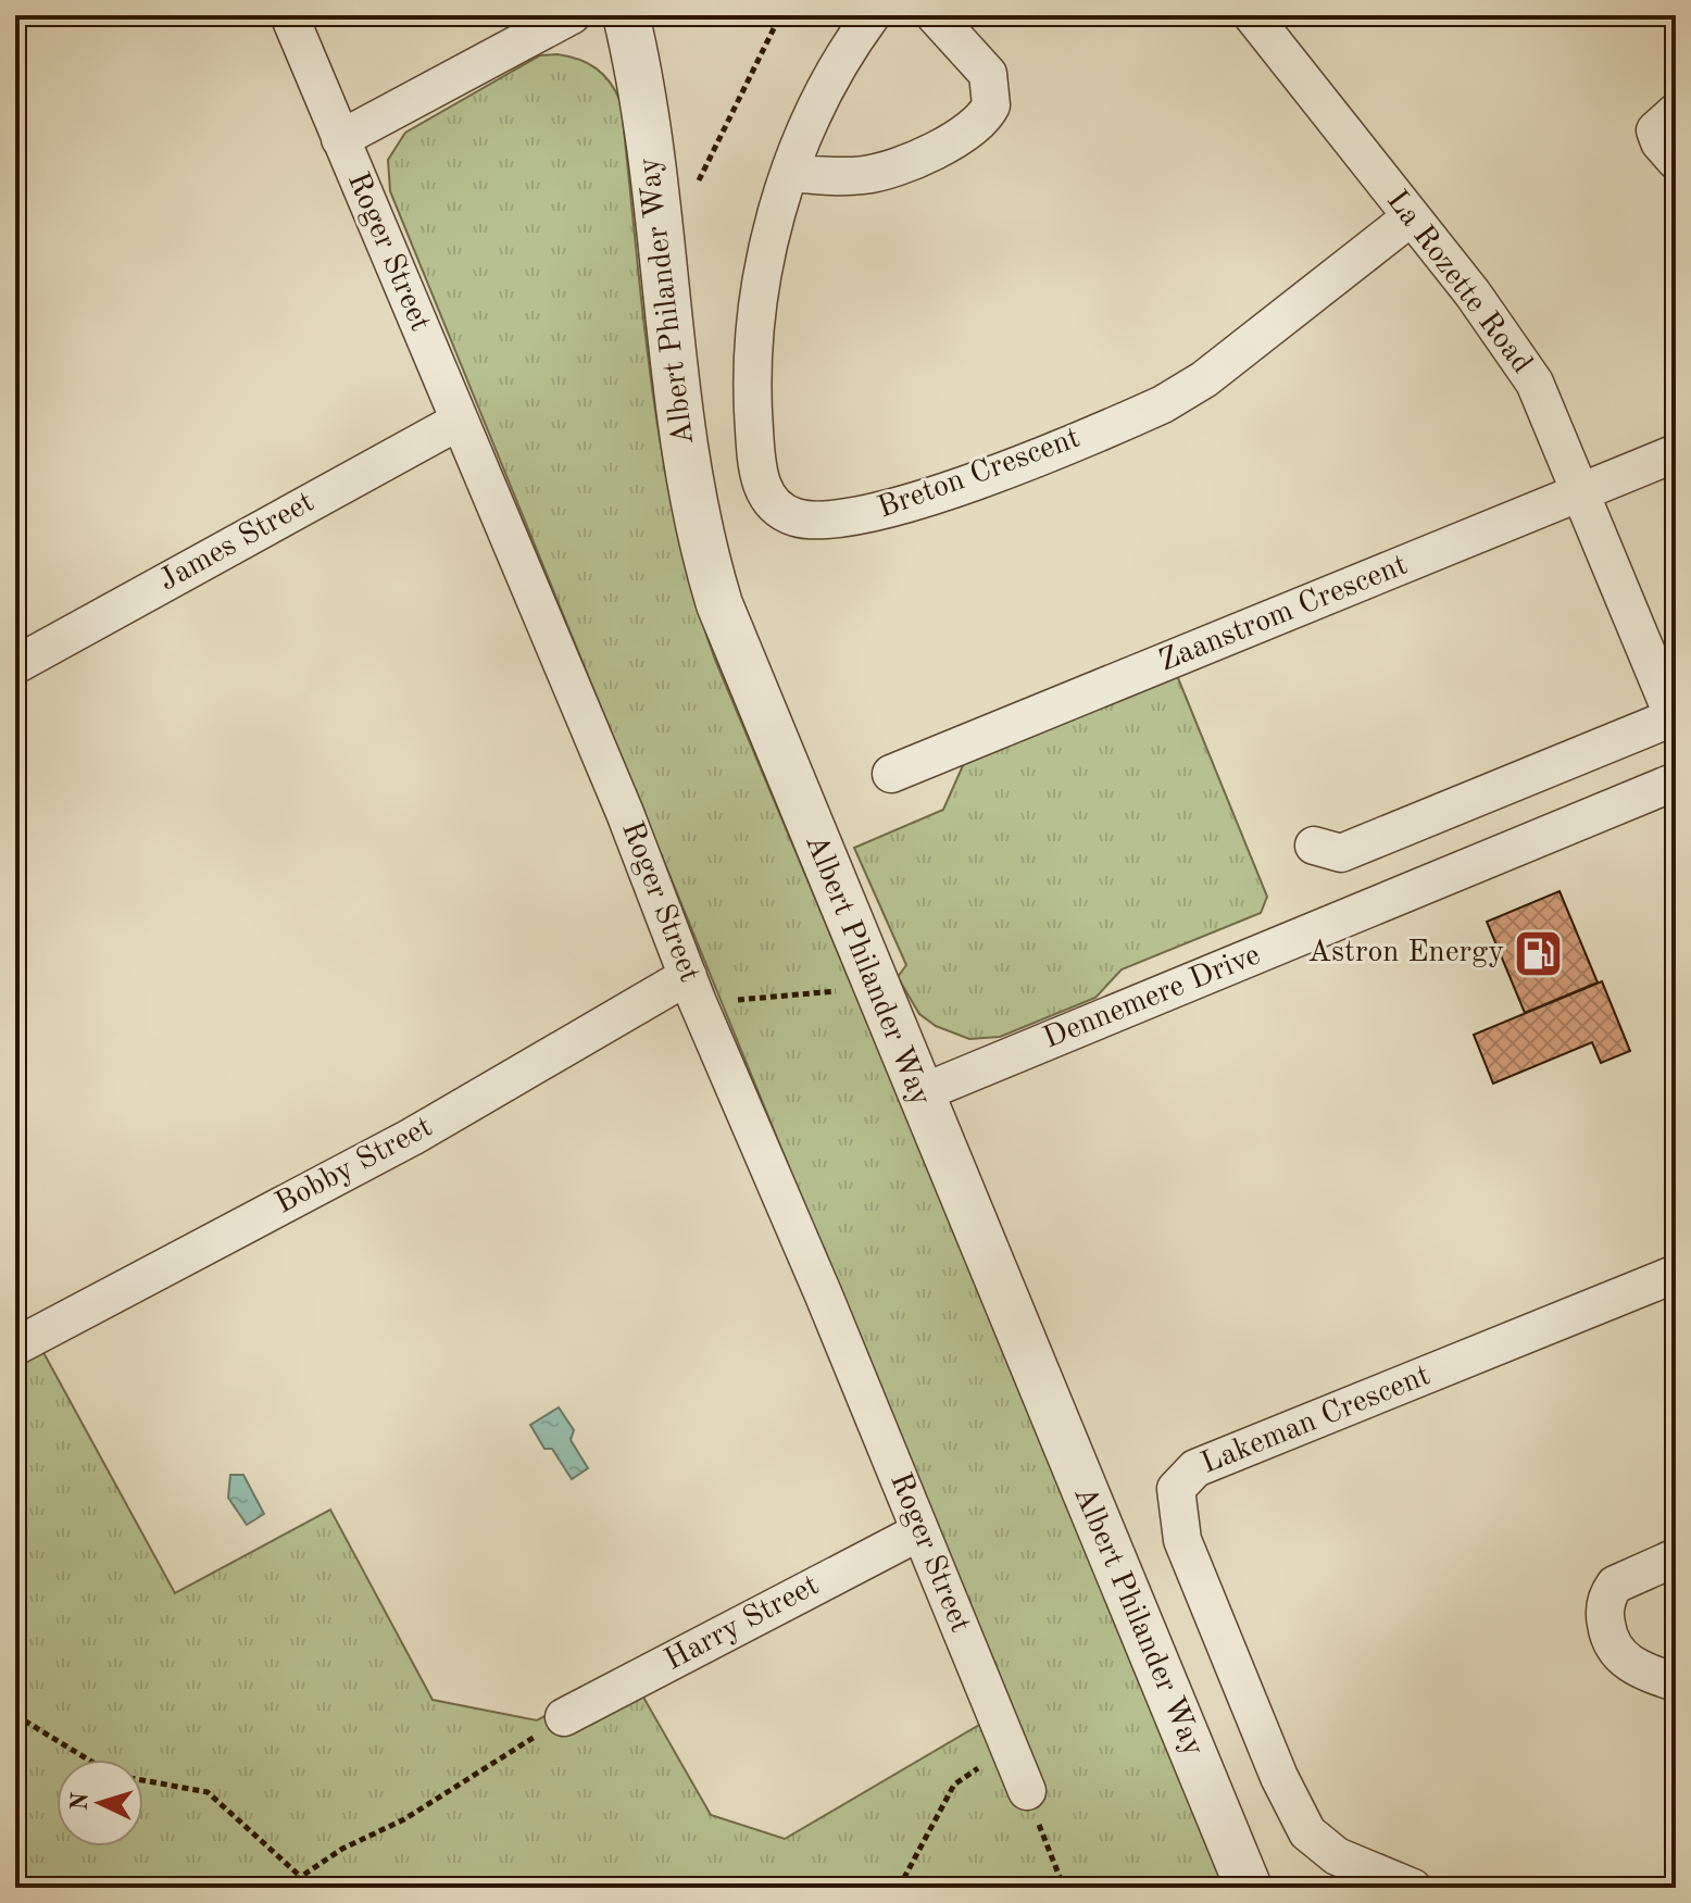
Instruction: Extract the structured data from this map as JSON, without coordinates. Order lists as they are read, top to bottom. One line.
{"streets":{"street":["Roger Street","La Rozette Road","Albert Philander Way","Breton Crescent","James Street","Zaanstrom Crescent","Dennemere Drive","Bobby Street","Lakeman Crescent","Harry Street"]},"crossings":[["Roger Street","James Street"],["Roger Street","Bobby Street"],["Roger Street","Harry Street"],["La Rozette Road","Breton Crescent"],["La Rozette Road","Zaanstrom Crescent"],["Albert Philander Way","Dennemere Drive"]],"places":{"fuel station":["Astron Energy"]},"north":"left"}
